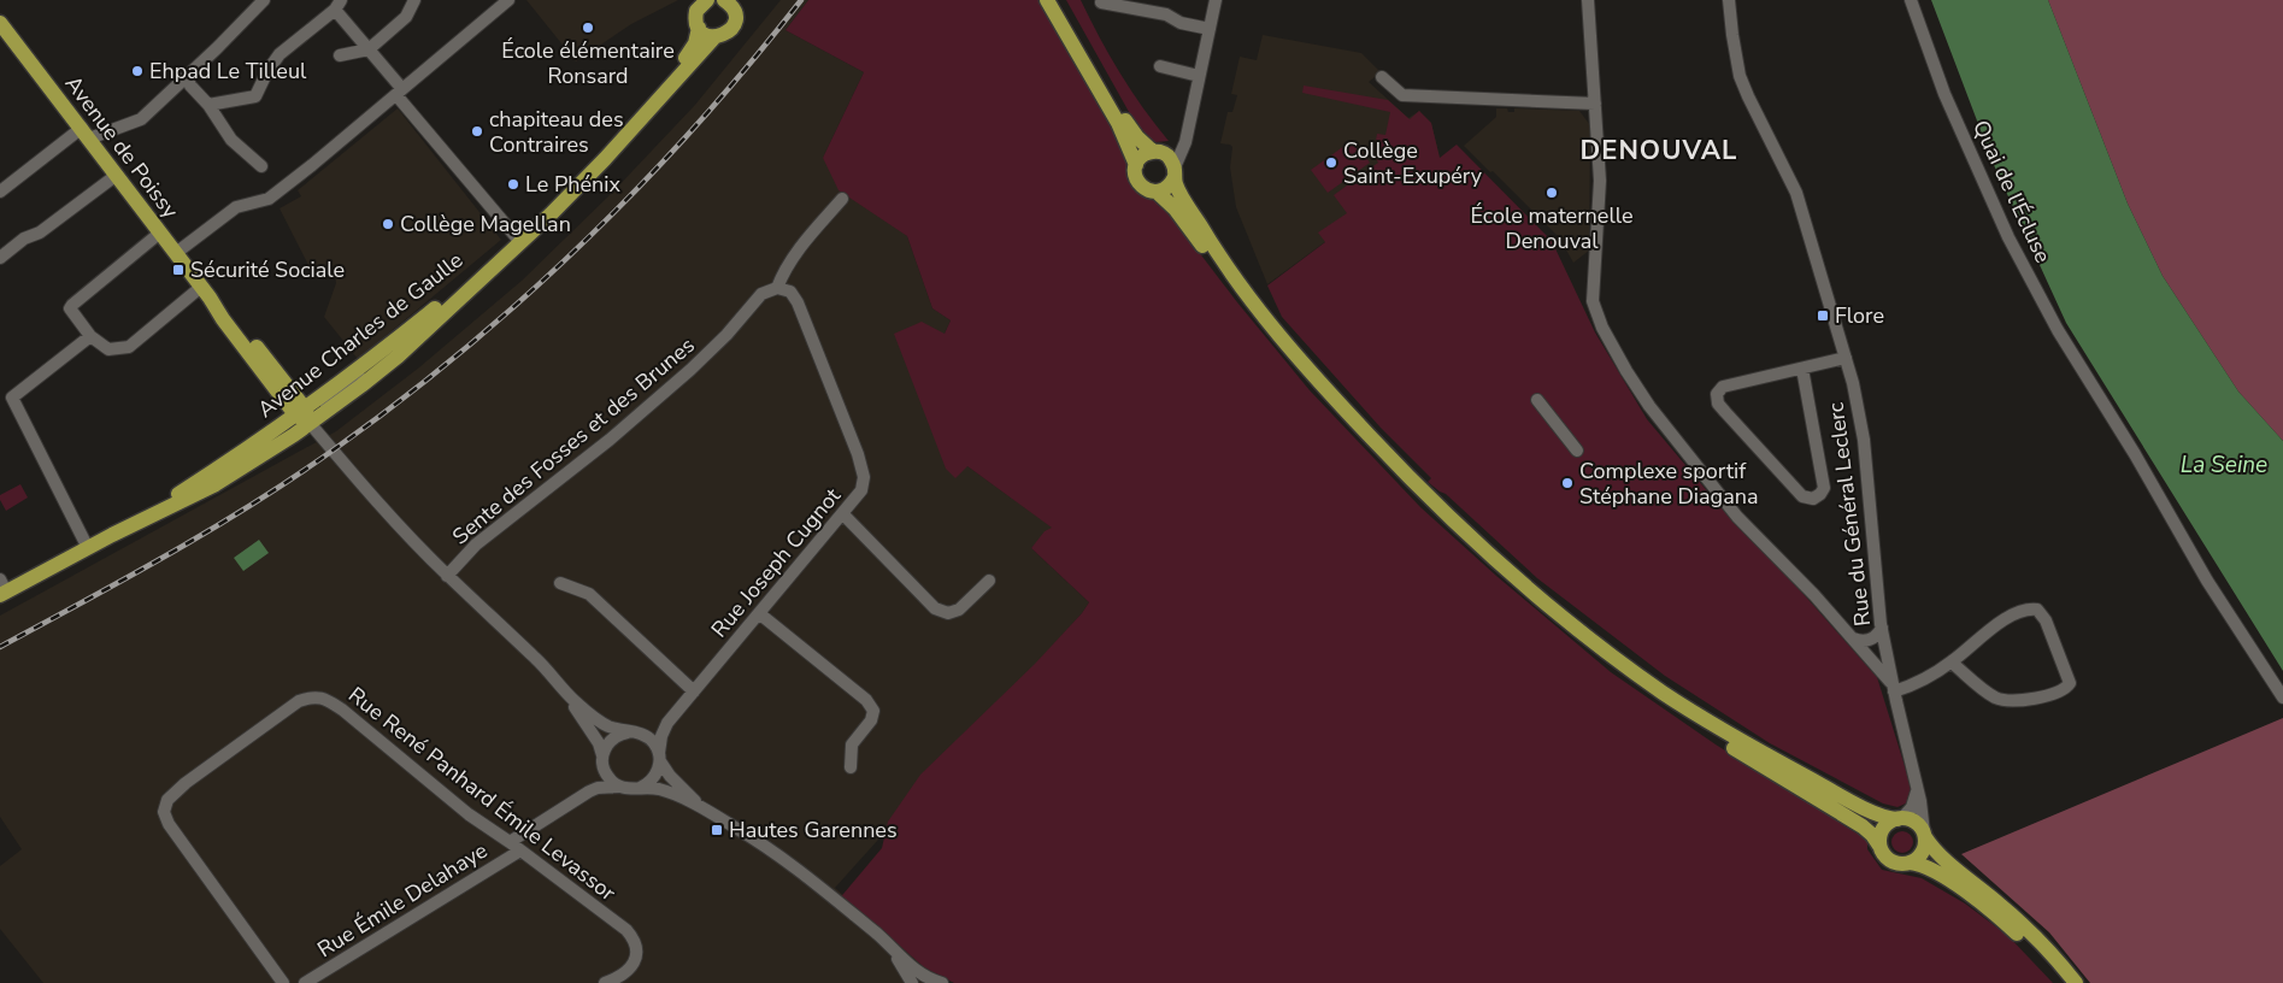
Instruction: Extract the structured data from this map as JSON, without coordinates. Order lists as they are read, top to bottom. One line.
{"streets":{"main road":["Avenue de Poissy","Avenue Charles de Gaulle"],"street":["Quai de l'Écluse","Sente des Fosses et des Brunes","Rue du Général Leclerc","Rue Joseph Cugnot","Rue René Panhard Émile Levassor","Rue Émile Delahaye"]},"crossings":[["Avenue de Poissy","Avenue Charles de Gaulle"],["Sente des Fosses et des Brunes","Rue Joseph Cugnot"],["Rue René Panhard Émile Levassor","Rue Émile Delahaye"]],"districts":["DENOUVAL"],"water":["La Seine"],"places":{"other":["École élémentaire Ronsard","Ehpad Le Tilleul","chapiteau des Contraires","Collège Saint-Exupéry","Le Phénix","École maternelle Denouval","Collège Magellan","Complexe sportif Stéphane Diagana"],"transit":["Sécurité Sociale","Flore","Hautes Garennes"]}}
